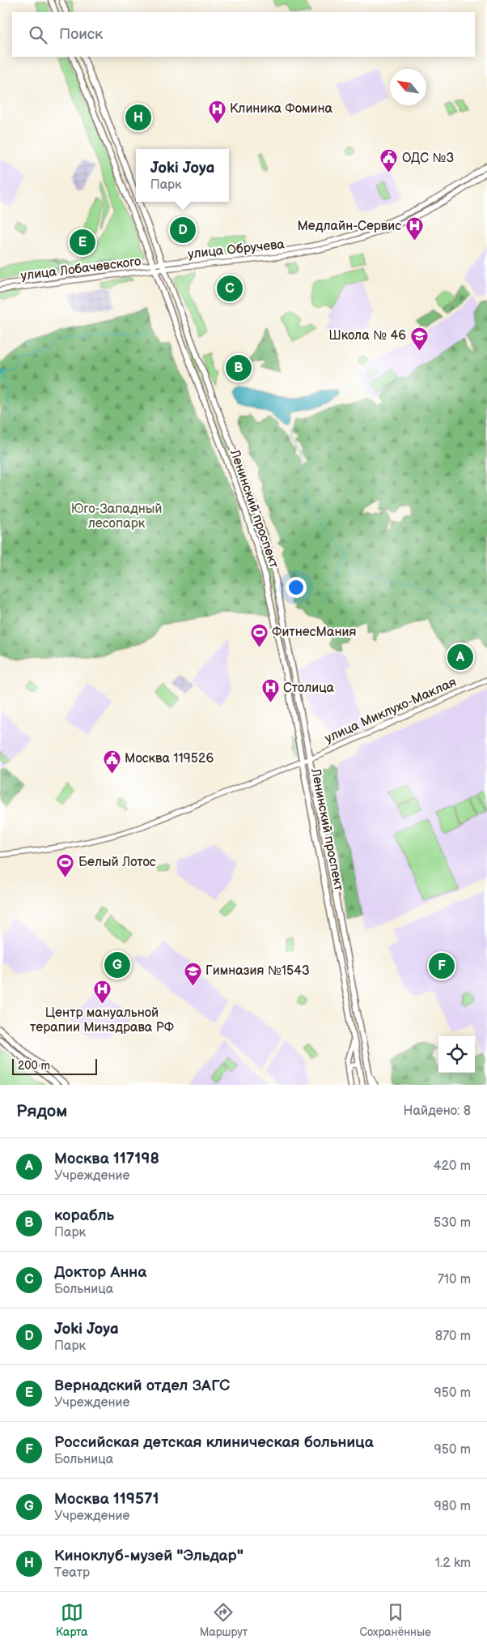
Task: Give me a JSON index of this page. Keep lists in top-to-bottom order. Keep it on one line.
{"streets":{"main road":["улица Обручева","улица Лобачевского","Ленинский проспект","улица Миклухо-Маклая"]},"crossings":[["улица Обручева","улица Лобачевского"],["улица Обручева","Ленинский проспект"],["улица Лобачевского","Ленинский проспект"],["Ленинский проспект","улица Миклухо-Маклая"]],"parks":["Юго-Западный лесопарк"],"places":{"hospital":["Клиника Фомина","Медлайн-Сервис","Столица","Центр мануальной терапии Минздрава РФ"],"public building":["ОДС №3","Москва 119526"],"school or university":["Школа № 46","Гимназия №1543"],"sports":["ФитнесМания","Белый Лотос"]},"scale_bar":"200 m","north":"top left","page":{"search":"Поиск","pins":["H","D","E","C","B","A","G","F"],"popup":["Joki Joya","Парк"],"scale":"200 m","heading":["Рядом","Найдено: 8"],"list":[{"mark":"A","name":"Москва 117198","note":"Учреждение","value":"420 m"},{"mark":"B","name":"корабль","note":"Парк","value":"530 m"},{"mark":"C","name":"Доктор Анна","note":"Больница","value":"710 m"},{"mark":"D","name":"Joki Joya","note":"Парк","value":"870 m"},{"mark":"E","name":"Вернадский отдел ЗАГС","note":"Учреждение","value":"950 m"},{"mark":"F","name":"Российская детская клиническая больница","note":"Больница","value":"950 m"},{"mark":"G","name":"Москва 119571","note":"Учреждение","value":"980 m"},{"mark":"H","name":"Киноклуб-музей \"Эльдар\"","note":"Театр","value":"1.2 km"}],"nav":["Карта","Маршрут","Сохранённые"]}}
